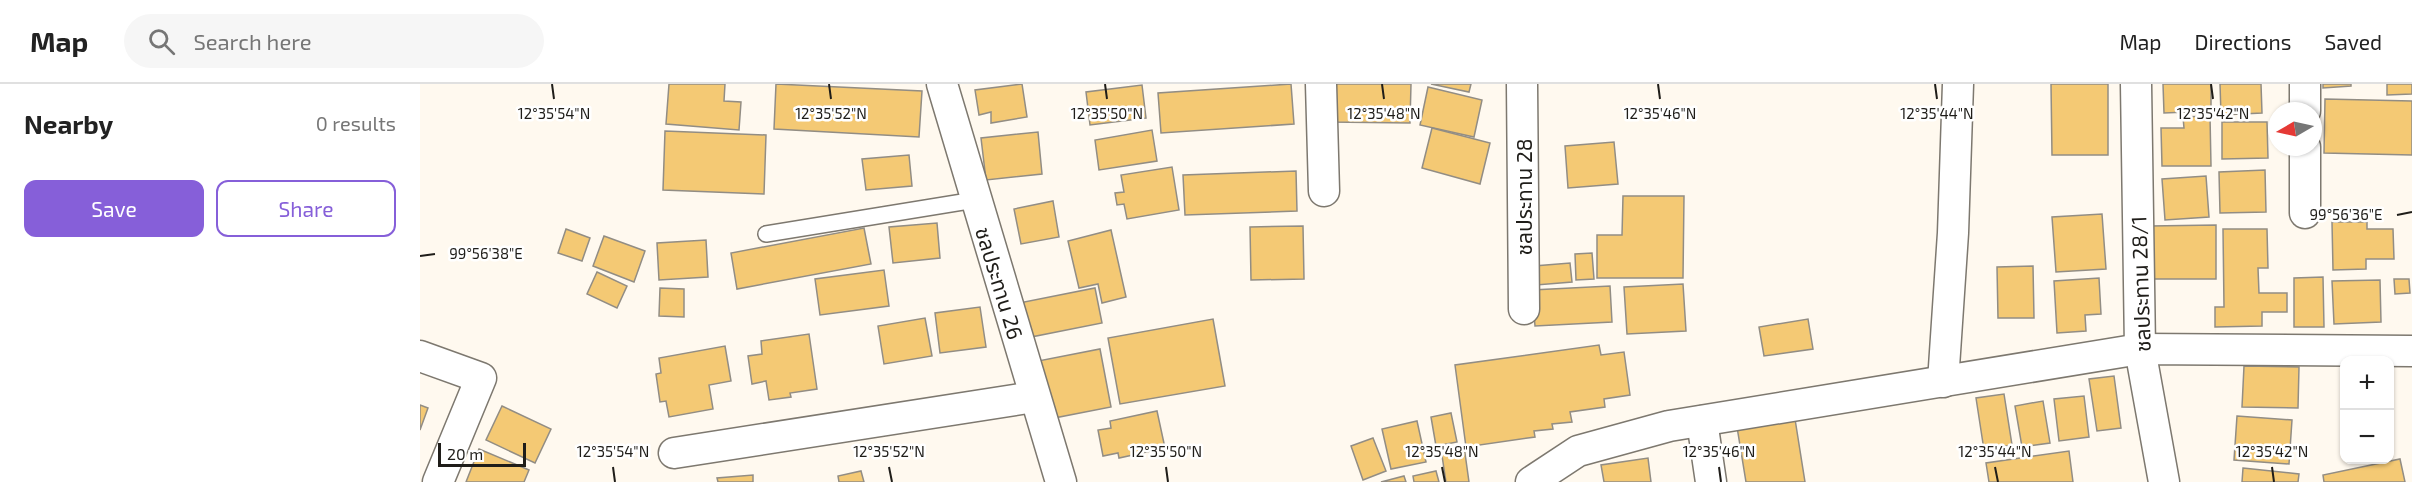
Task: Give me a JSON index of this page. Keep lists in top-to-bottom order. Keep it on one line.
{"streets":{"street":["ชลประทาน 28","ชลประทาน 26","ชลประทาน 28/1"]},"scale_bar":"20 m","north":"left","page":{"header":"Map","search":"Search here","nav":["Map","Directions","Saved"],"heading":["Nearby","0 results"],"buttons":["Save","Share"],"map_buttons":["+","−"],"scale":"20 m"},"coordinates":["12°35'54\"N","12°35'52\"N","12°35'50\"N","12°35'48\"N","12°35'46\"N","12°35'44\"N","12°35'42\"N","99°56'36\"E","99°56'38\"E"]}
